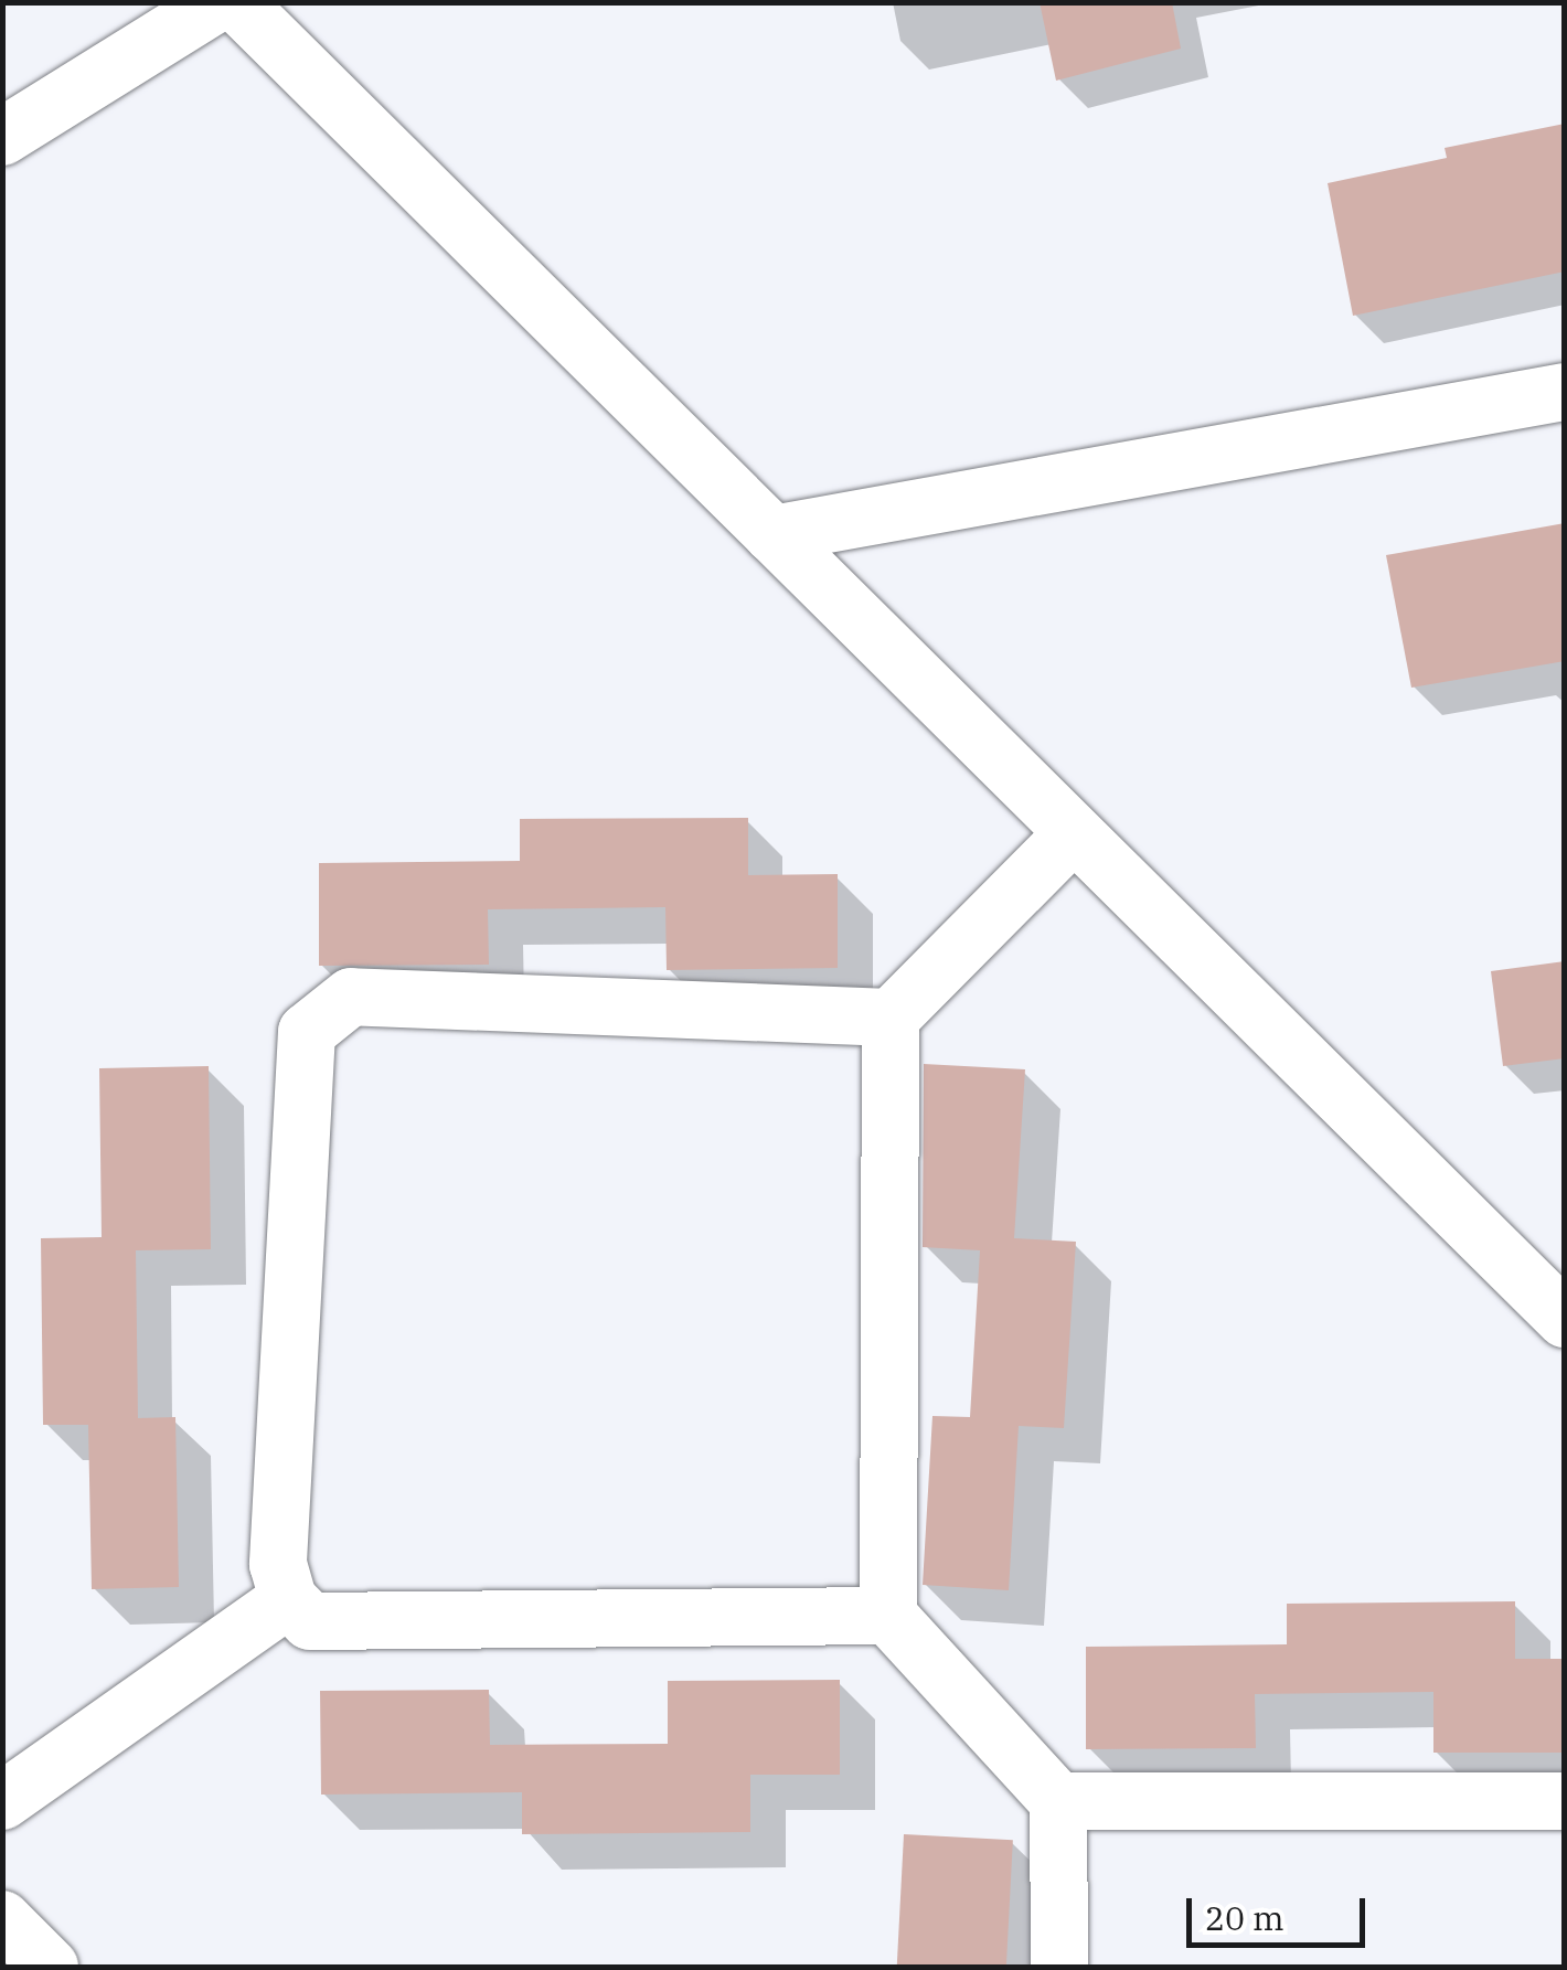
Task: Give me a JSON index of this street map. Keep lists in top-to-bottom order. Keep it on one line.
{"scale_bar":"20 m"}
